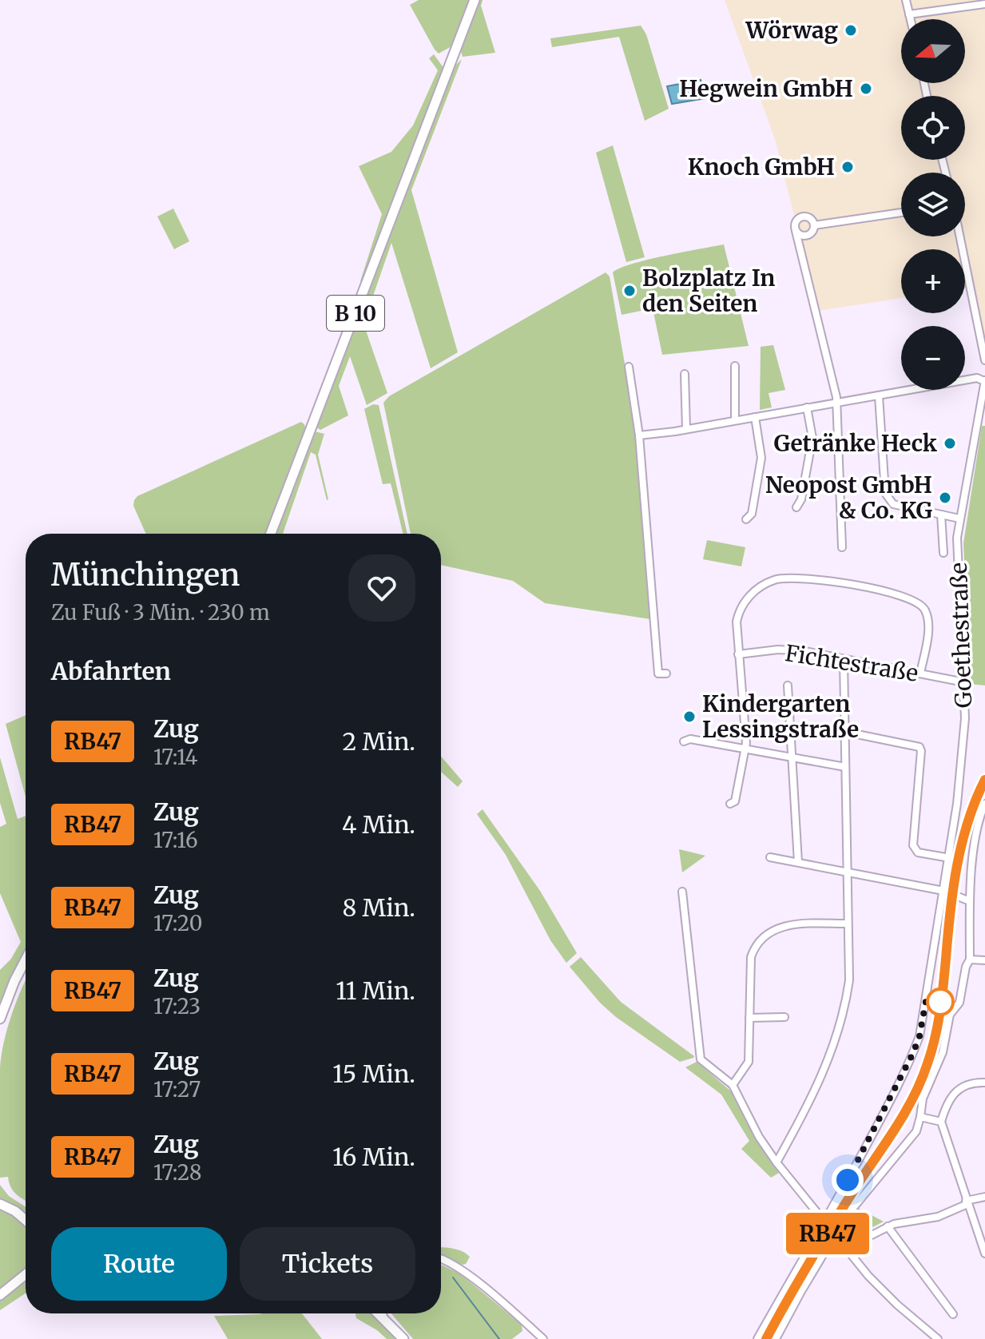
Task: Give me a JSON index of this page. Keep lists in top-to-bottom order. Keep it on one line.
{"streets":{"main road":["B 10"],"street":["Goethestraße","Fichtestraße"]},"crossings":[["Goethestraße","Fichtestraße"]],"places":["Wörwag","Hegwein GmbH","Knoch GmbH","Bolzplatz In den Seiten","Getränke Heck","Neopost GmbH & Co. KG","Kindergarten Lessingstraße"],"north":"left","page":{"on_map":"RB47","map_buttons":["+","−"],"heading":[["Münchingen","Zu Fuß · 3 Min. · 230 m"],"Abfahrten"],"list":[{"mark":"RB47","name":"Zug","note":"17:14","value":"2 Min."},{"mark":"RB47","name":"Zug","note":"17:16","value":"4 Min."},{"mark":"RB47","name":"Zug","note":"17:20","value":"8 Min."},{"mark":"RB47","name":"Zug","note":"17:23","value":"11 Min."},{"mark":"RB47","name":"Zug","note":"17:27","value":"15 Min."},{"mark":"RB47","name":"Zug","note":"17:28","value":"16 Min."}],"buttons":["Route","Tickets"]}}
